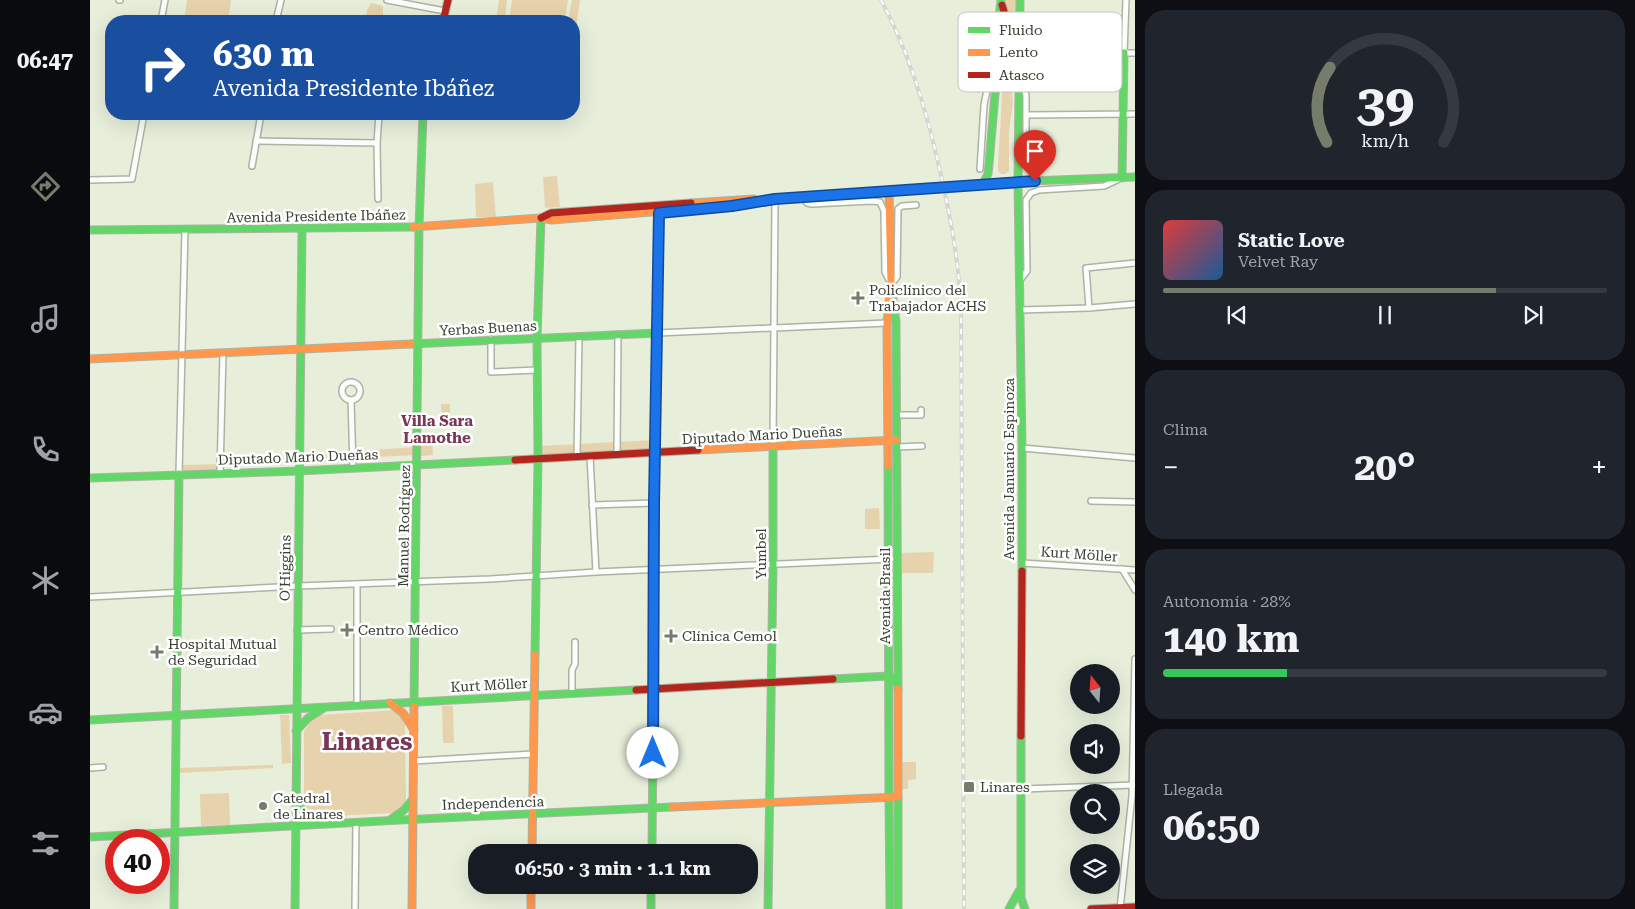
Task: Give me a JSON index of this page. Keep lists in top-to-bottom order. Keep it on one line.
{"streets":{"main road":["Avenida Presidente Ibáñez","Yerbas Buenas","Diputado Mario Dueñas","Avenida Januario Espinoza","Manuel Rodríguez","Yumbel","Kurt Möller","O'Higgins","Avenida Brasil","Independencia"]},"crossings":[["Avenida Presidente Ibáñez","Avenida Januario Espinoza"],["Avenida Presidente Ibáñez","Manuel Rodríguez"],["Avenida Presidente Ibáñez","Yumbel"],["Avenida Presidente Ibáñez","O'Higgins"],["Avenida Presidente Ibáñez","Avenida Brasil"],["Yerbas Buenas","Manuel Rodríguez"],["Yerbas Buenas","Yumbel"],["Yerbas Buenas","O'Higgins"],["Yerbas Buenas","Avenida Brasil"],["Diputado Mario Dueñas","Manuel Rodríguez"],["Diputado Mario Dueñas","Yumbel"],["Diputado Mario Dueñas","O'Higgins"],["Diputado Mario Dueñas","Avenida Brasil"],["Avenida Januario Espinoza","Kurt Möller"],["Manuel Rodríguez","Kurt Möller"],["Manuel Rodríguez","O'Higgins"],["Manuel Rodríguez","Independencia"],["Yumbel","Kurt Möller"],["Yumbel","Independencia"],["Kurt Möller","O'Higgins"],["Kurt Möller","Avenida Brasil"],["Kurt Möller","Independencia"],["O'Higgins","Independencia"],["Avenida Brasil","Independencia"]],"districts":["Villa Sara Lamothe","Linares"],"places":{"health":["Policlínico del Trabajador ACHS","Centro Médico","Clínica Cemol","Hospital Mutual de Seguridad"],"transit":["Linares"],"other":["Catedral de Linares"]},"legend":["Fluido","Lento","Atasco"],"north":"top","page":{"tabs":"06:47","turn":["630 m","Avenida Presidente Ibáñez"],"song":["Static Love","Velvet Ray"],"tile":["Clima",["Autonomía · 28%","140 km"],["Llegada","06:50"]],"heat":["−","20°","+"],"limit":"40","trip":"06:50 · 3 min · 1.1 km","gauge":["39","km/h"]}}
